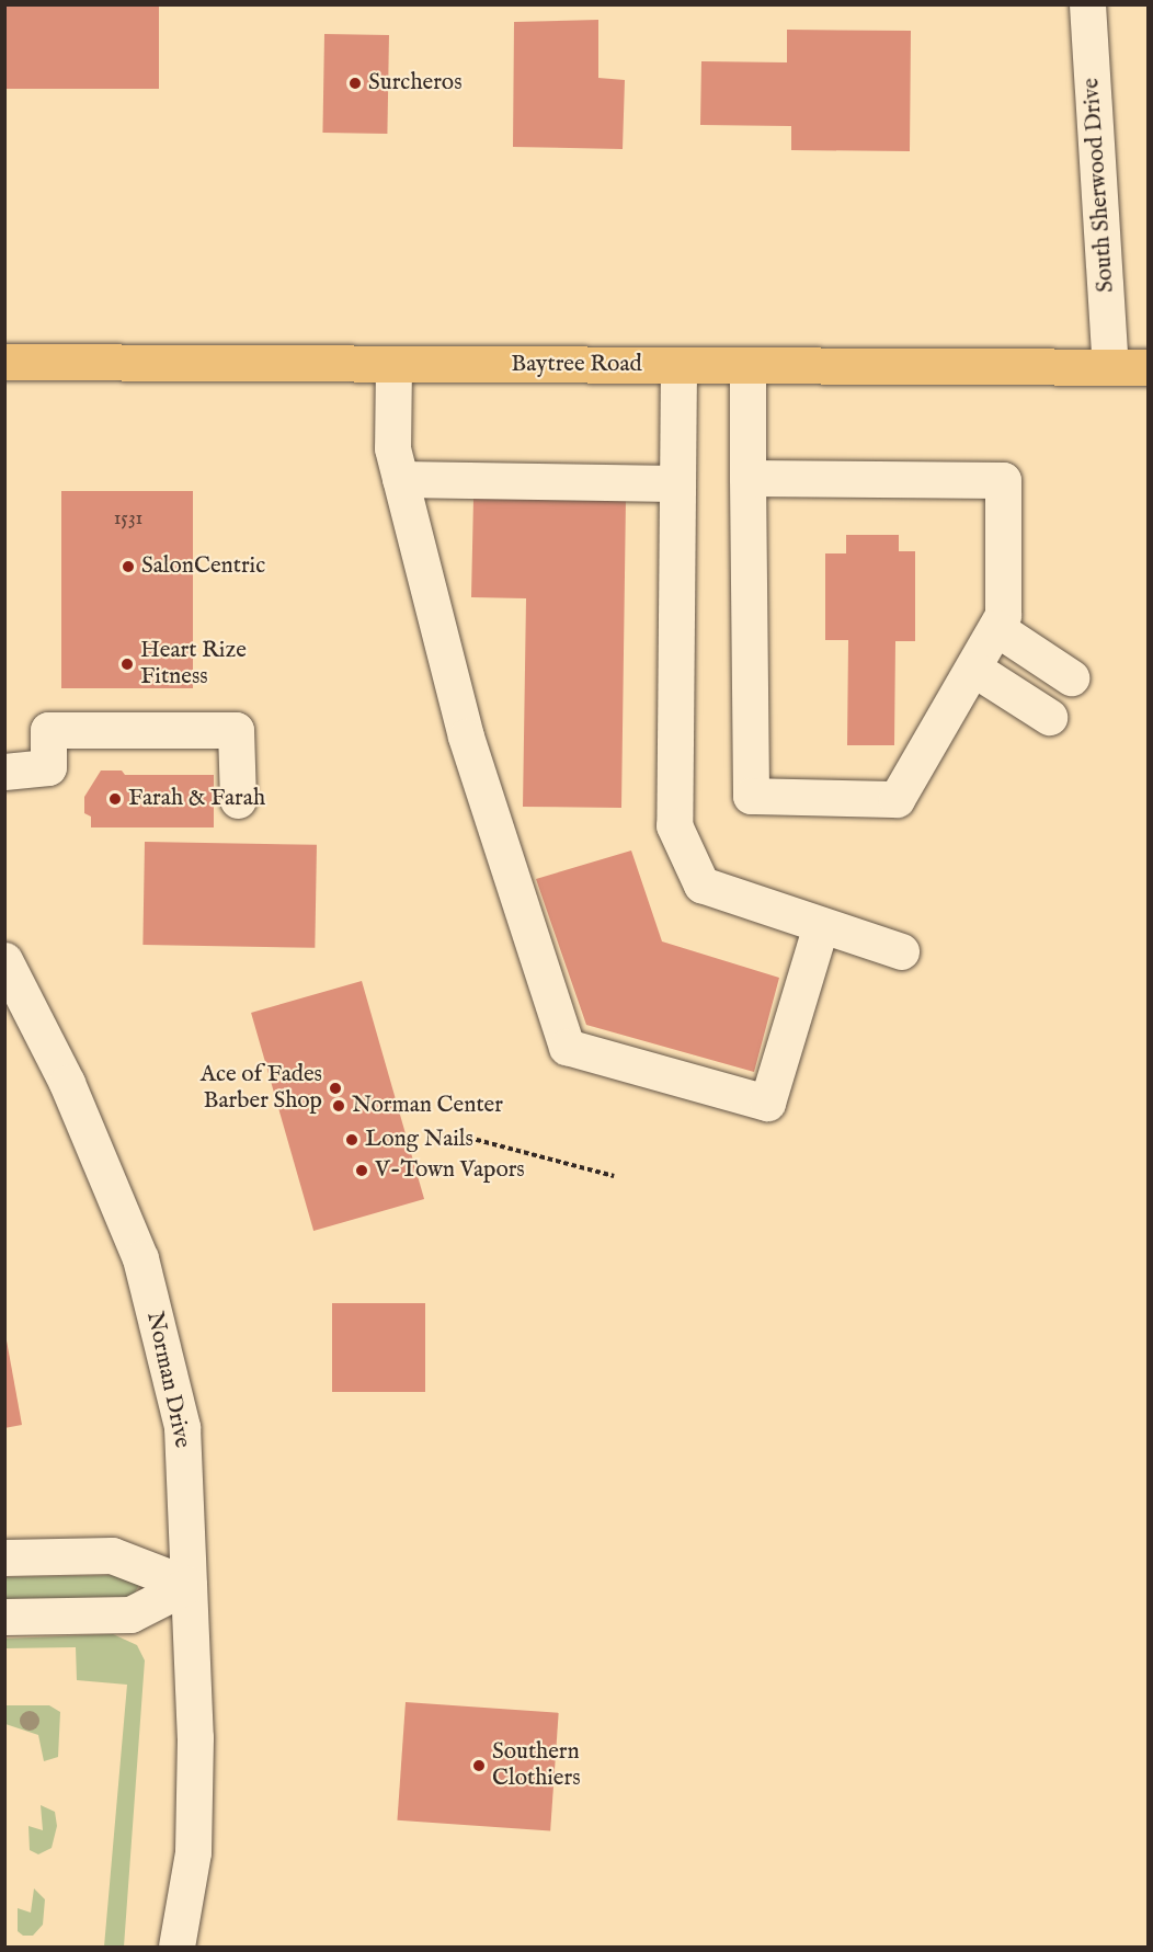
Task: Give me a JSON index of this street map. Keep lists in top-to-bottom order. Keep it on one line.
{"streets":{"main road":["Baytree Road"],"street":["South Sherwood Drive","Norman Drive"]},"crossings":[["South Sherwood Drive","Baytree Road"]],"places":["Surcheros","SalonCentric","Heart Rize Fitness","Farah & Farah","Ace of Fades Barber Shop","Norman Center","Long Nails","V-Town Vapors","Southern Clothiers"],"house_numbers":["1531"]}
